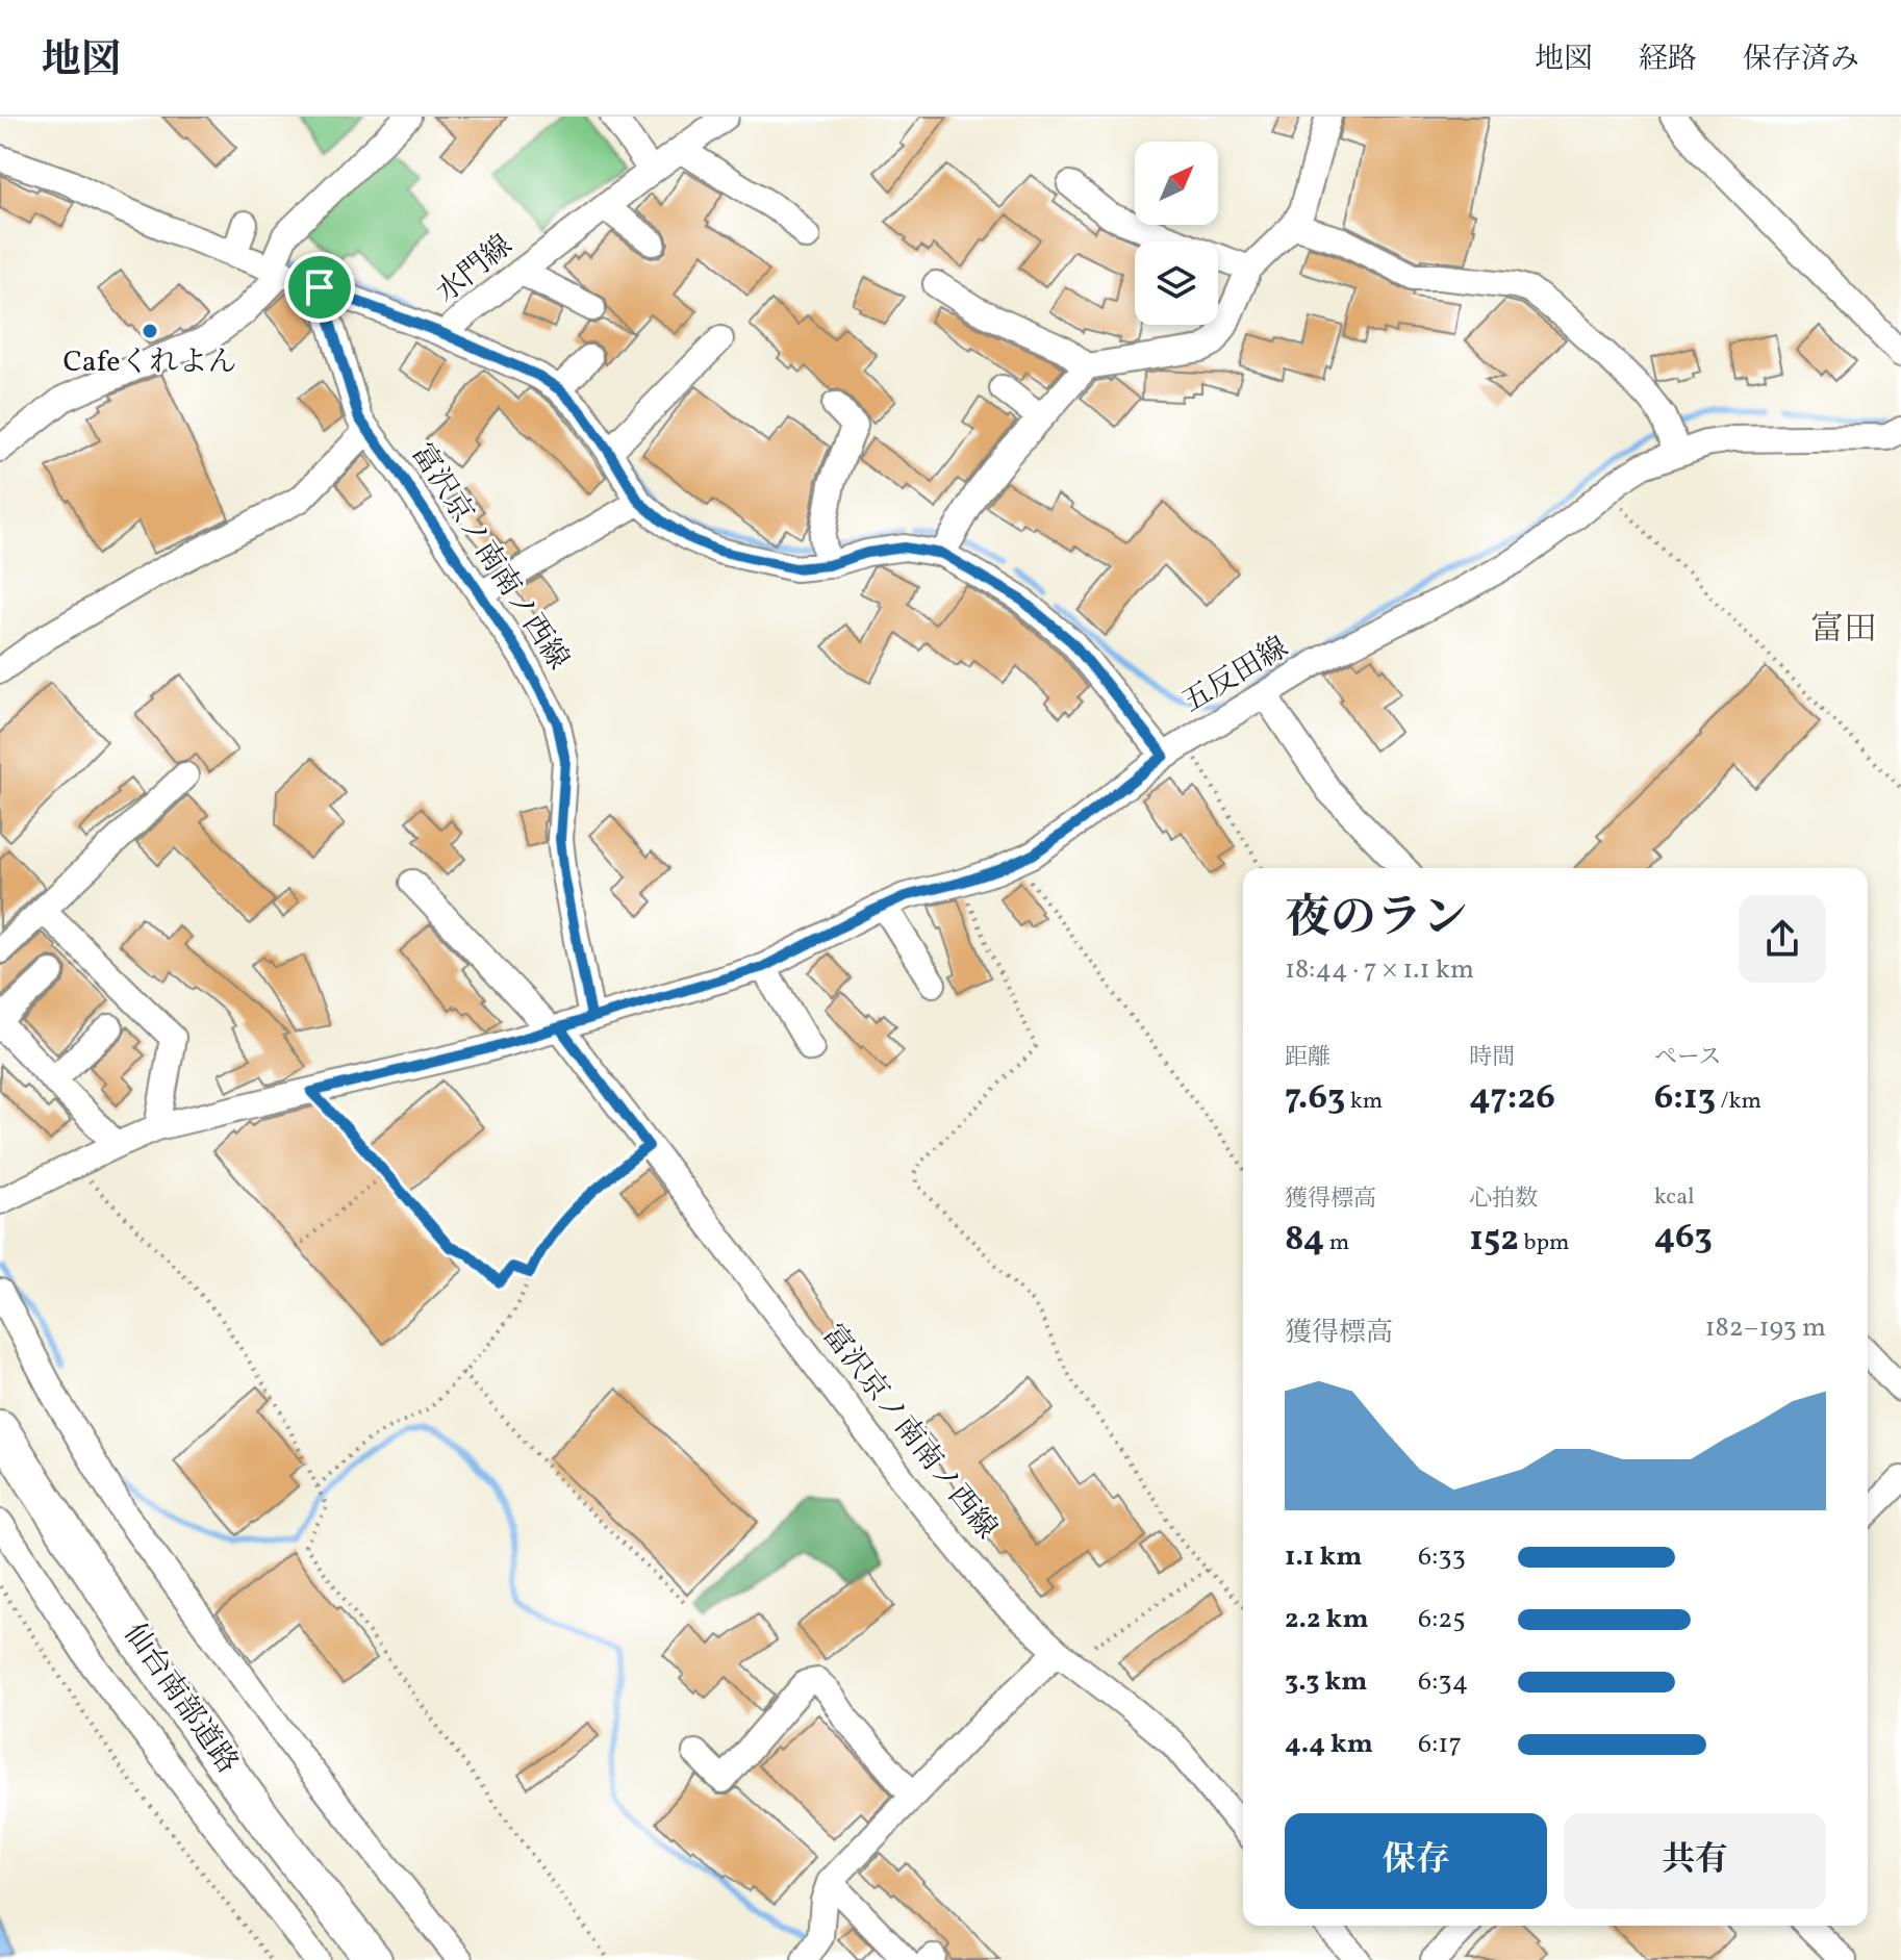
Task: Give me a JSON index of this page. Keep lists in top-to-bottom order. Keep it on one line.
{"streets":{"highway":["仙台南部道路"],"street":["水門線","富沢京ノ南南ノ西線","五反田線"]},"crossings":[["水門線","富沢京ノ南南ノ西線"],["富沢京ノ南南ノ西線","五反田線"]],"districts":["富田"],"places":["Cafeくれよん"],"north":"top right","page":{"header":"地図","nav":["地図","経路","保存済み"],"heading":["夜のラン","18:44 · 7 × 1.1 km"],"stats":[["距離","7.63 km"],["時間","47:26"],["ペース","6:13 /km"],["獲得標高","84 m"],["心拍数","152 bpm"],["kcal","463"]],"chart":["獲得標高","182–193 m"],"list":[{"name":"1.1 km","note":"6:33"},{"name":"2.2 km","note":"6:25"},{"name":"3.3 km","note":"6:34"},{"name":"4.4 km","note":"6:17"}],"buttons":["保存","共有"]}}
